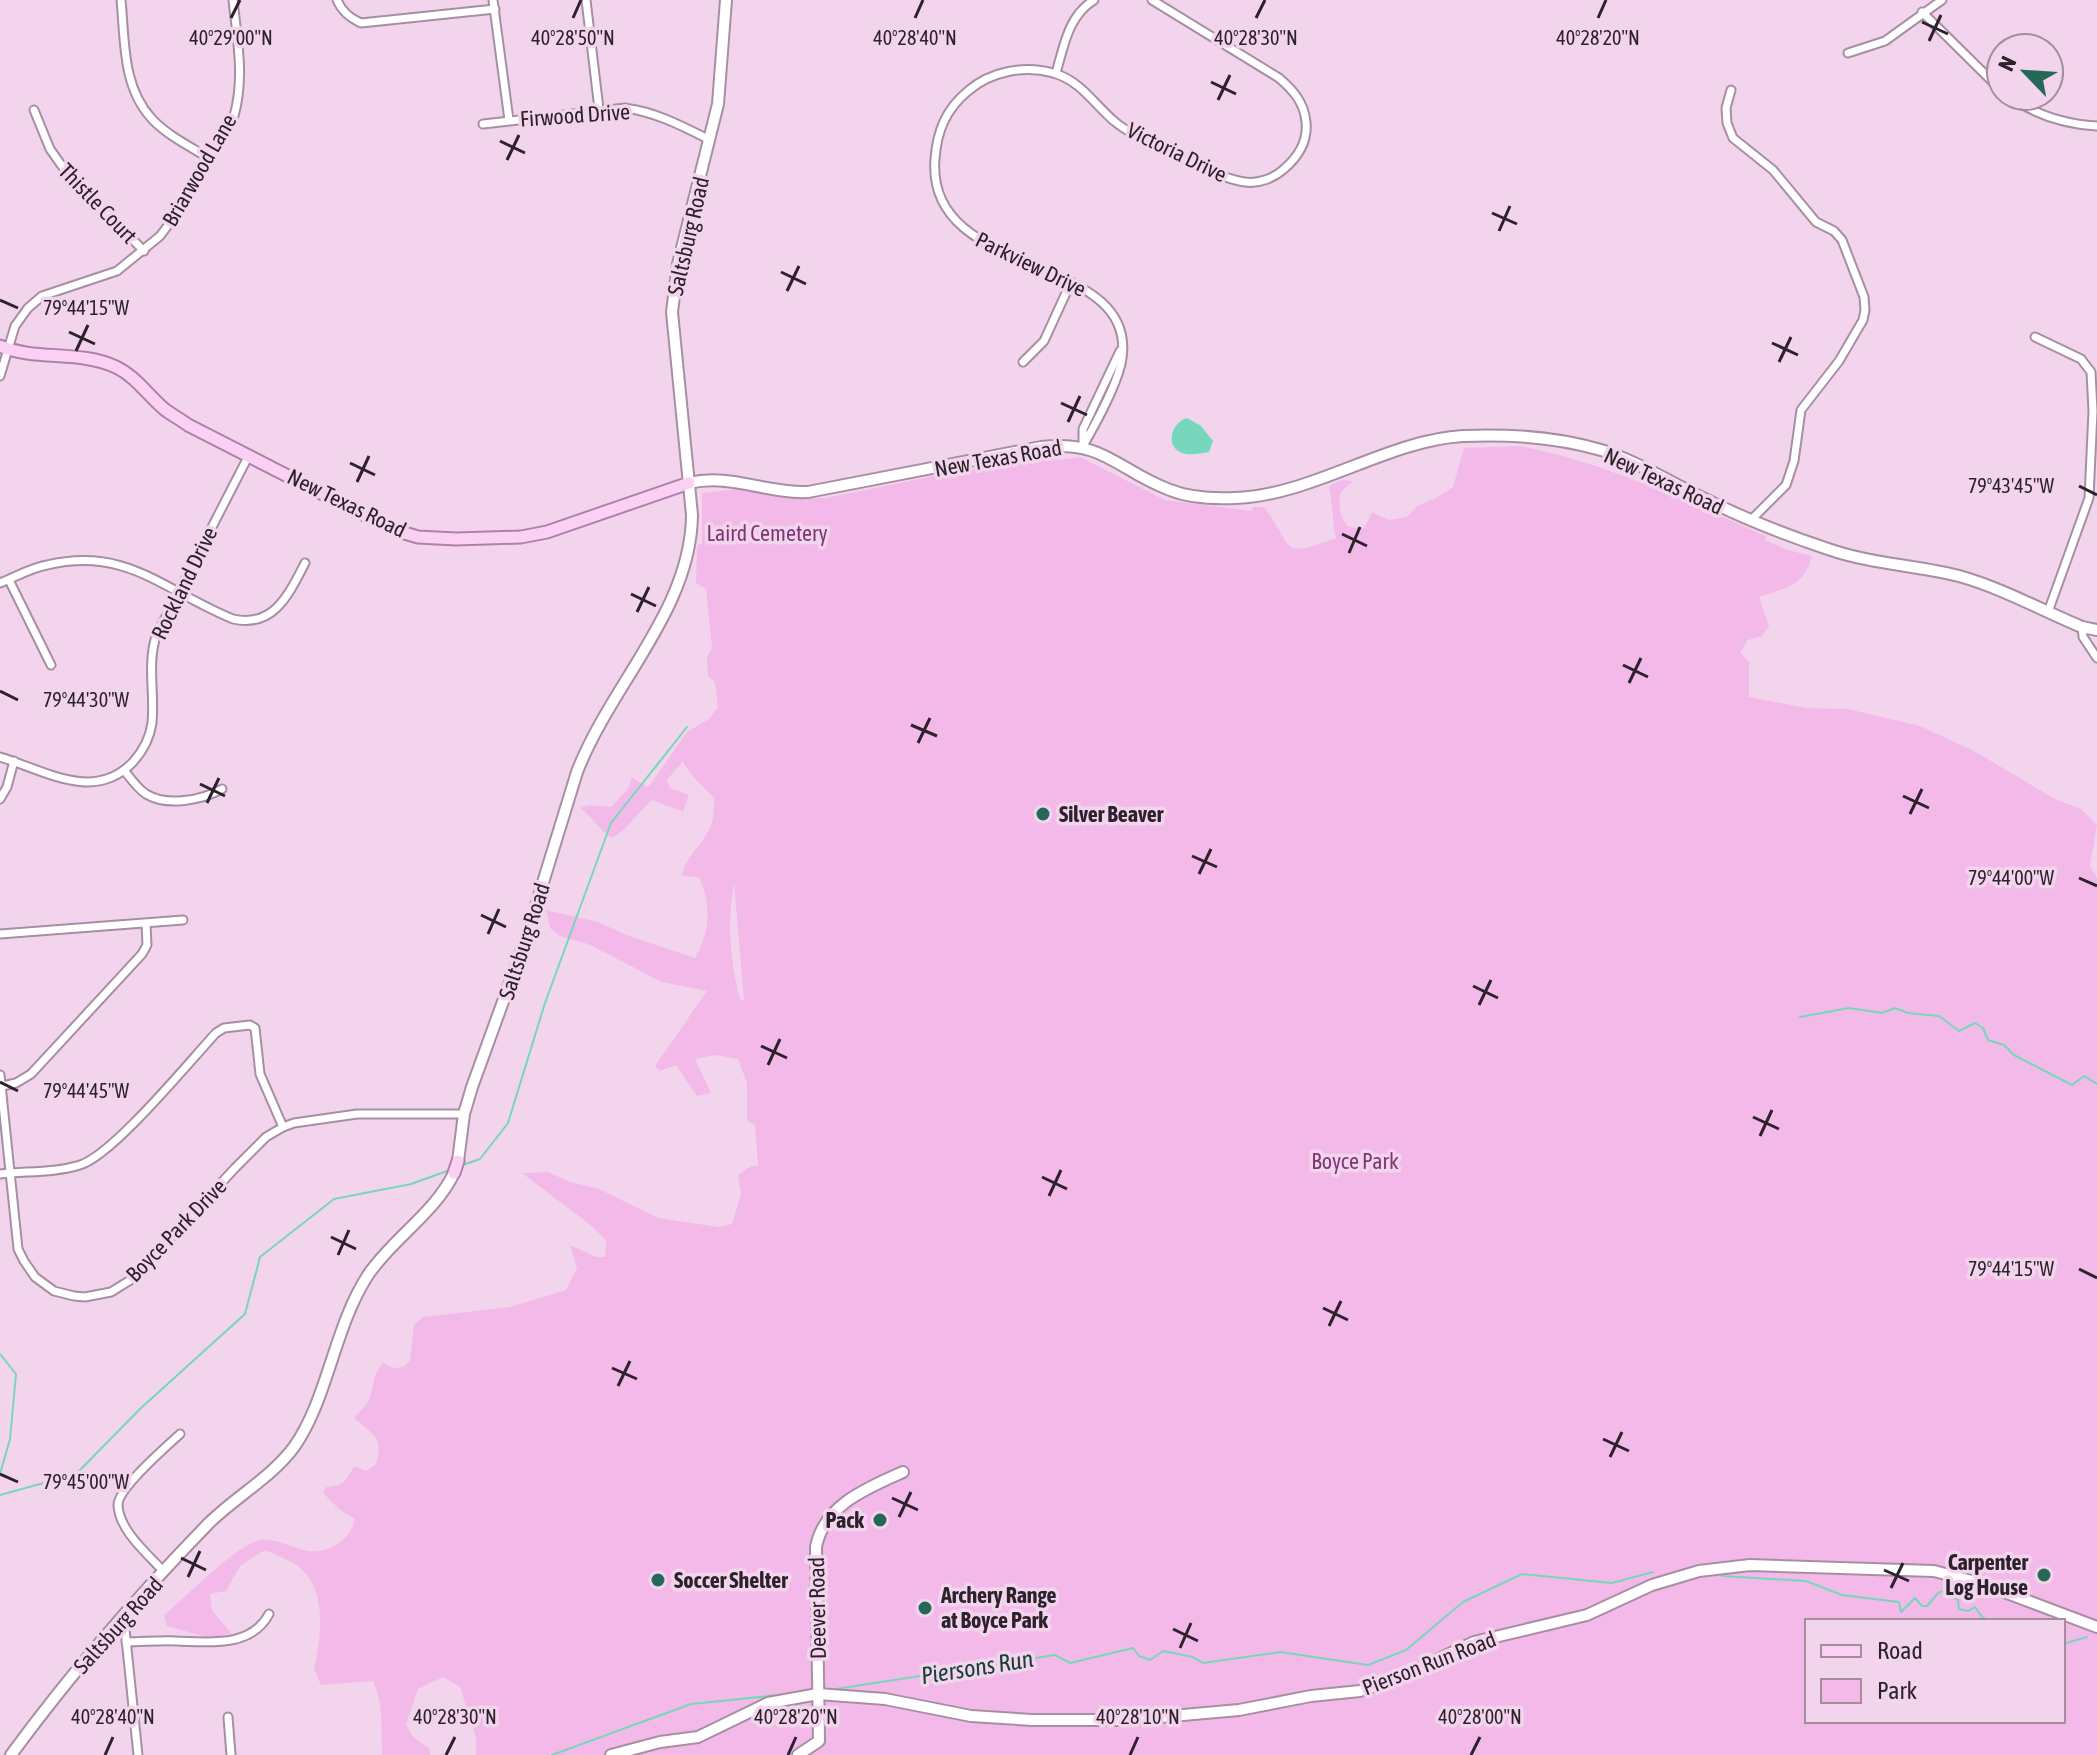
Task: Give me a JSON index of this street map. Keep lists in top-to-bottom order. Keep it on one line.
{"streets":{"main road":["Saltsburg Road","New Texas Road","Deever Road","Pierson Run Road"],"street":["Firwood Drive","Victoria Drive","Briarwood Lane","Thistle Court","Parkview Drive","Rockland Drive","Boyce Park Drive"]},"crossings":[["Firwood Drive","Saltsburg Road"],["Victoria Drive","Parkview Drive"],["Briarwood Lane","Thistle Court"],["Briarwood Lane","New Texas Road"],["Saltsburg Road","New Texas Road"],["Saltsburg Road","Boyce Park Drive"],["Parkview Drive","New Texas Road"],["New Texas Road","Rockland Drive"],["Deever Road","Pierson Run Road"]],"water":["Piersons Run"],"parks":["Laird Cemetery","Boyce Park"],"places":["Silver Beaver","Pack","Carpenter Log House","Soccer Shelter","Archery Range at Boyce Park"],"legend":["Road","Park"],"north":"top left","coordinates":["40°29'00\"N","40°28'50\"N","40°28'40\"N","40°28'30\"N","40°28'20\"N","79°44'15\"W","79°43'45\"W","79°44'30\"W","79°44'00\"W","79°44'45\"W","79°45'00\"W","40°28'10\"N","40°28'00\"N"]}
